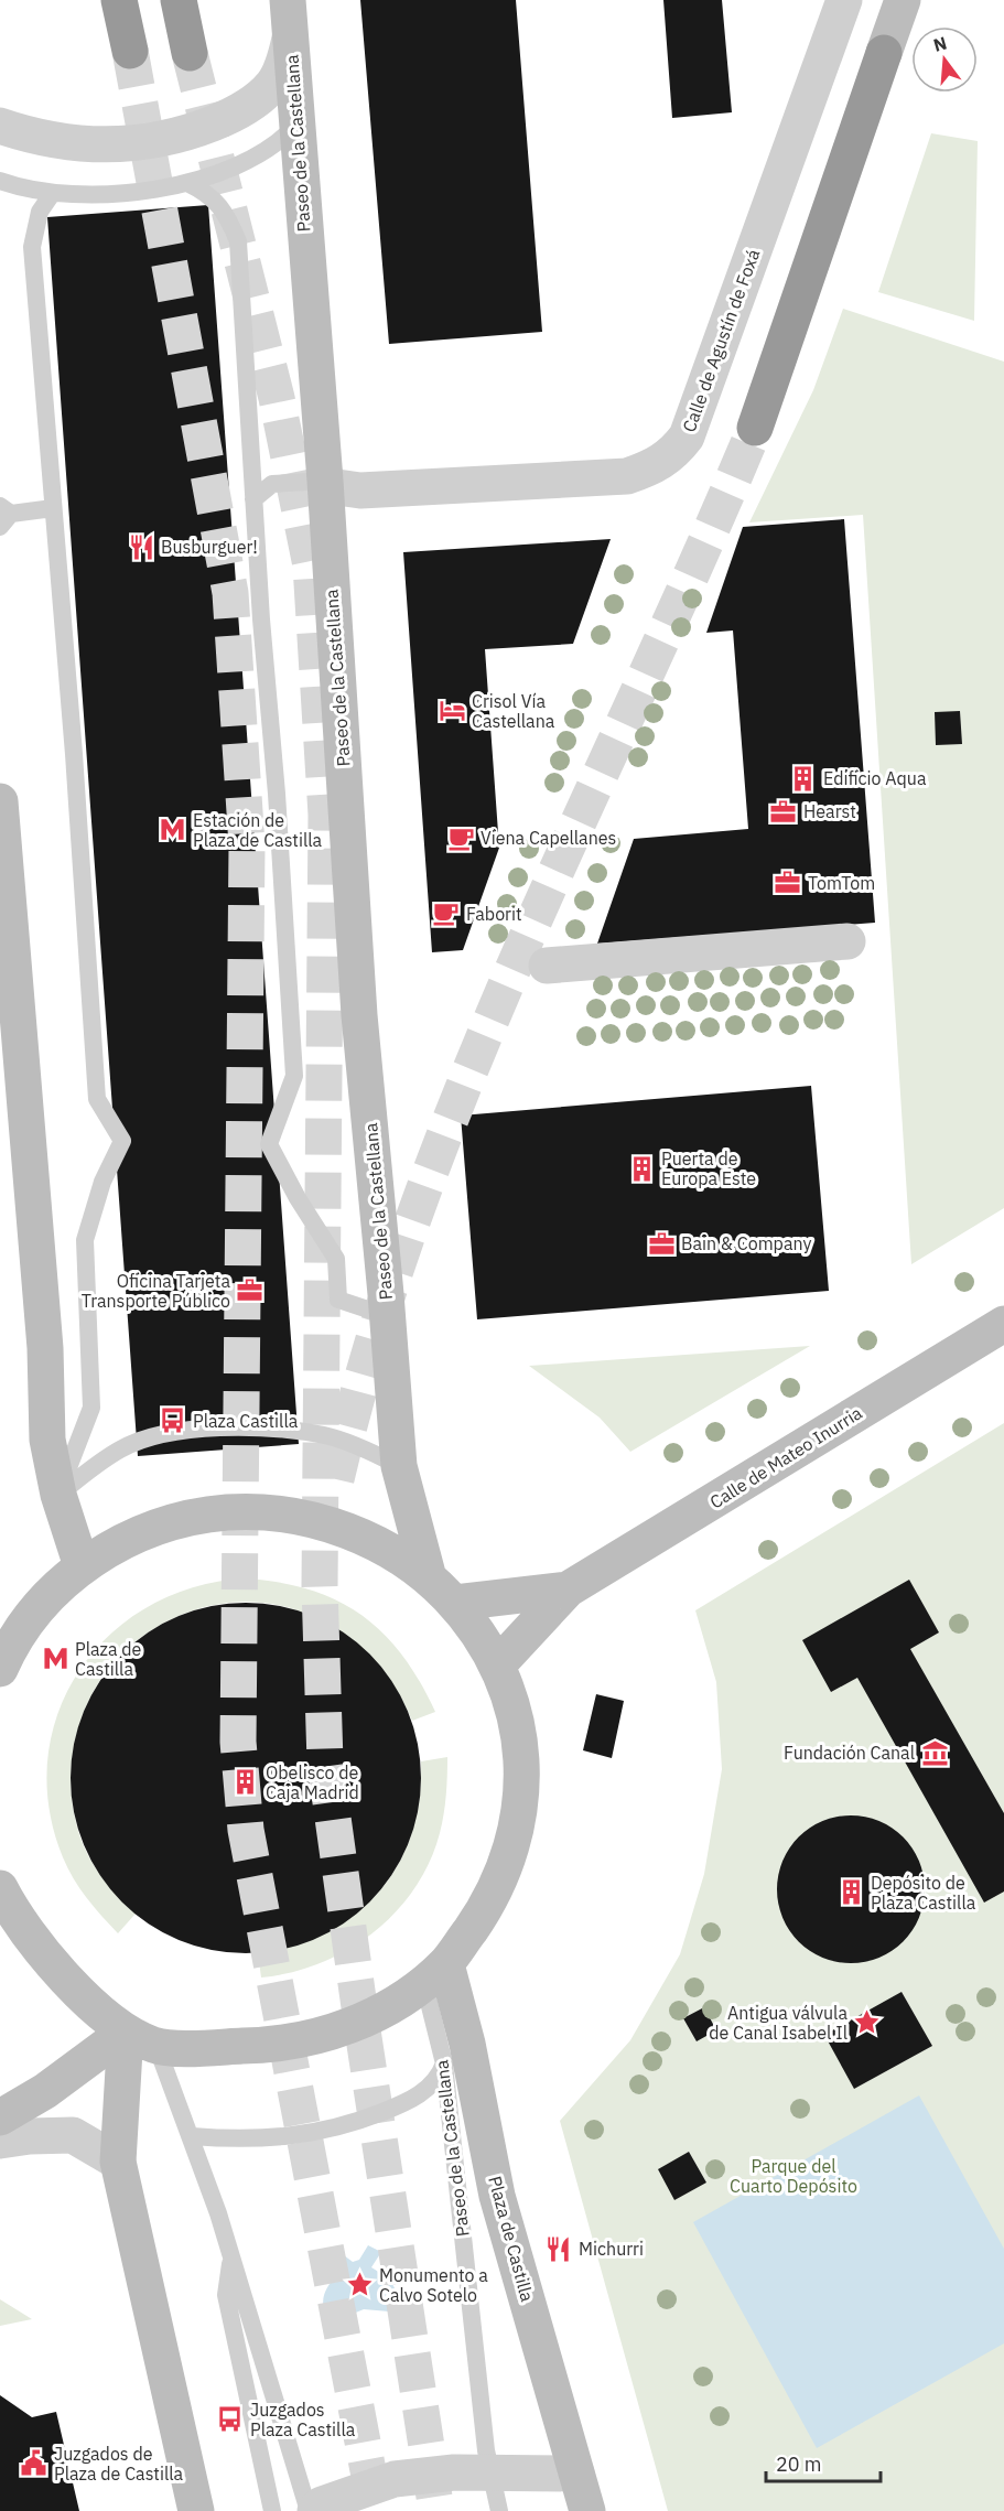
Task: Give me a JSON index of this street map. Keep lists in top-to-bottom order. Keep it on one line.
{"streets":{"main road":["Paseo de la Castellana","Calle de Mateo Inurria","Plaza de Castilla"],"street":["Calle de Agustín de Foxá"]},"crossings":[["Paseo de la Castellana","Calle de Agustín de Foxá"],["Paseo de la Castellana","Plaza de Castilla"]],"parks":["Parque del Cuarto Depósito"],"places":{"restaurant":["Busburguer!","Michurri"],"hotel":["Crisol Vía Castellana"],"building":["Edificio Aqua","Puerta de Europa Este","Obelisco de Caja Madrid","Depósito de Plaza Castilla"],"office":["Hearst","TomTom","Bain & Company","Oficina Tarjeta Transporte Público"],"metro station":["Estación de Plaza de Castilla","Plaza de Castilla"],"cafe":["Viena Capellanes","Faborit"],"bus stop":["Plaza Castilla","Juzgados Plaza Castilla"],"museum":["Fundación Canal"],"place":["Antigua válvula de Canal Isabel Il","Monumento a Calvo Sotelo"],"public building":["Juzgados de Plaza de Castilla"]},"scale_bar":"20 m","north":"top"}
